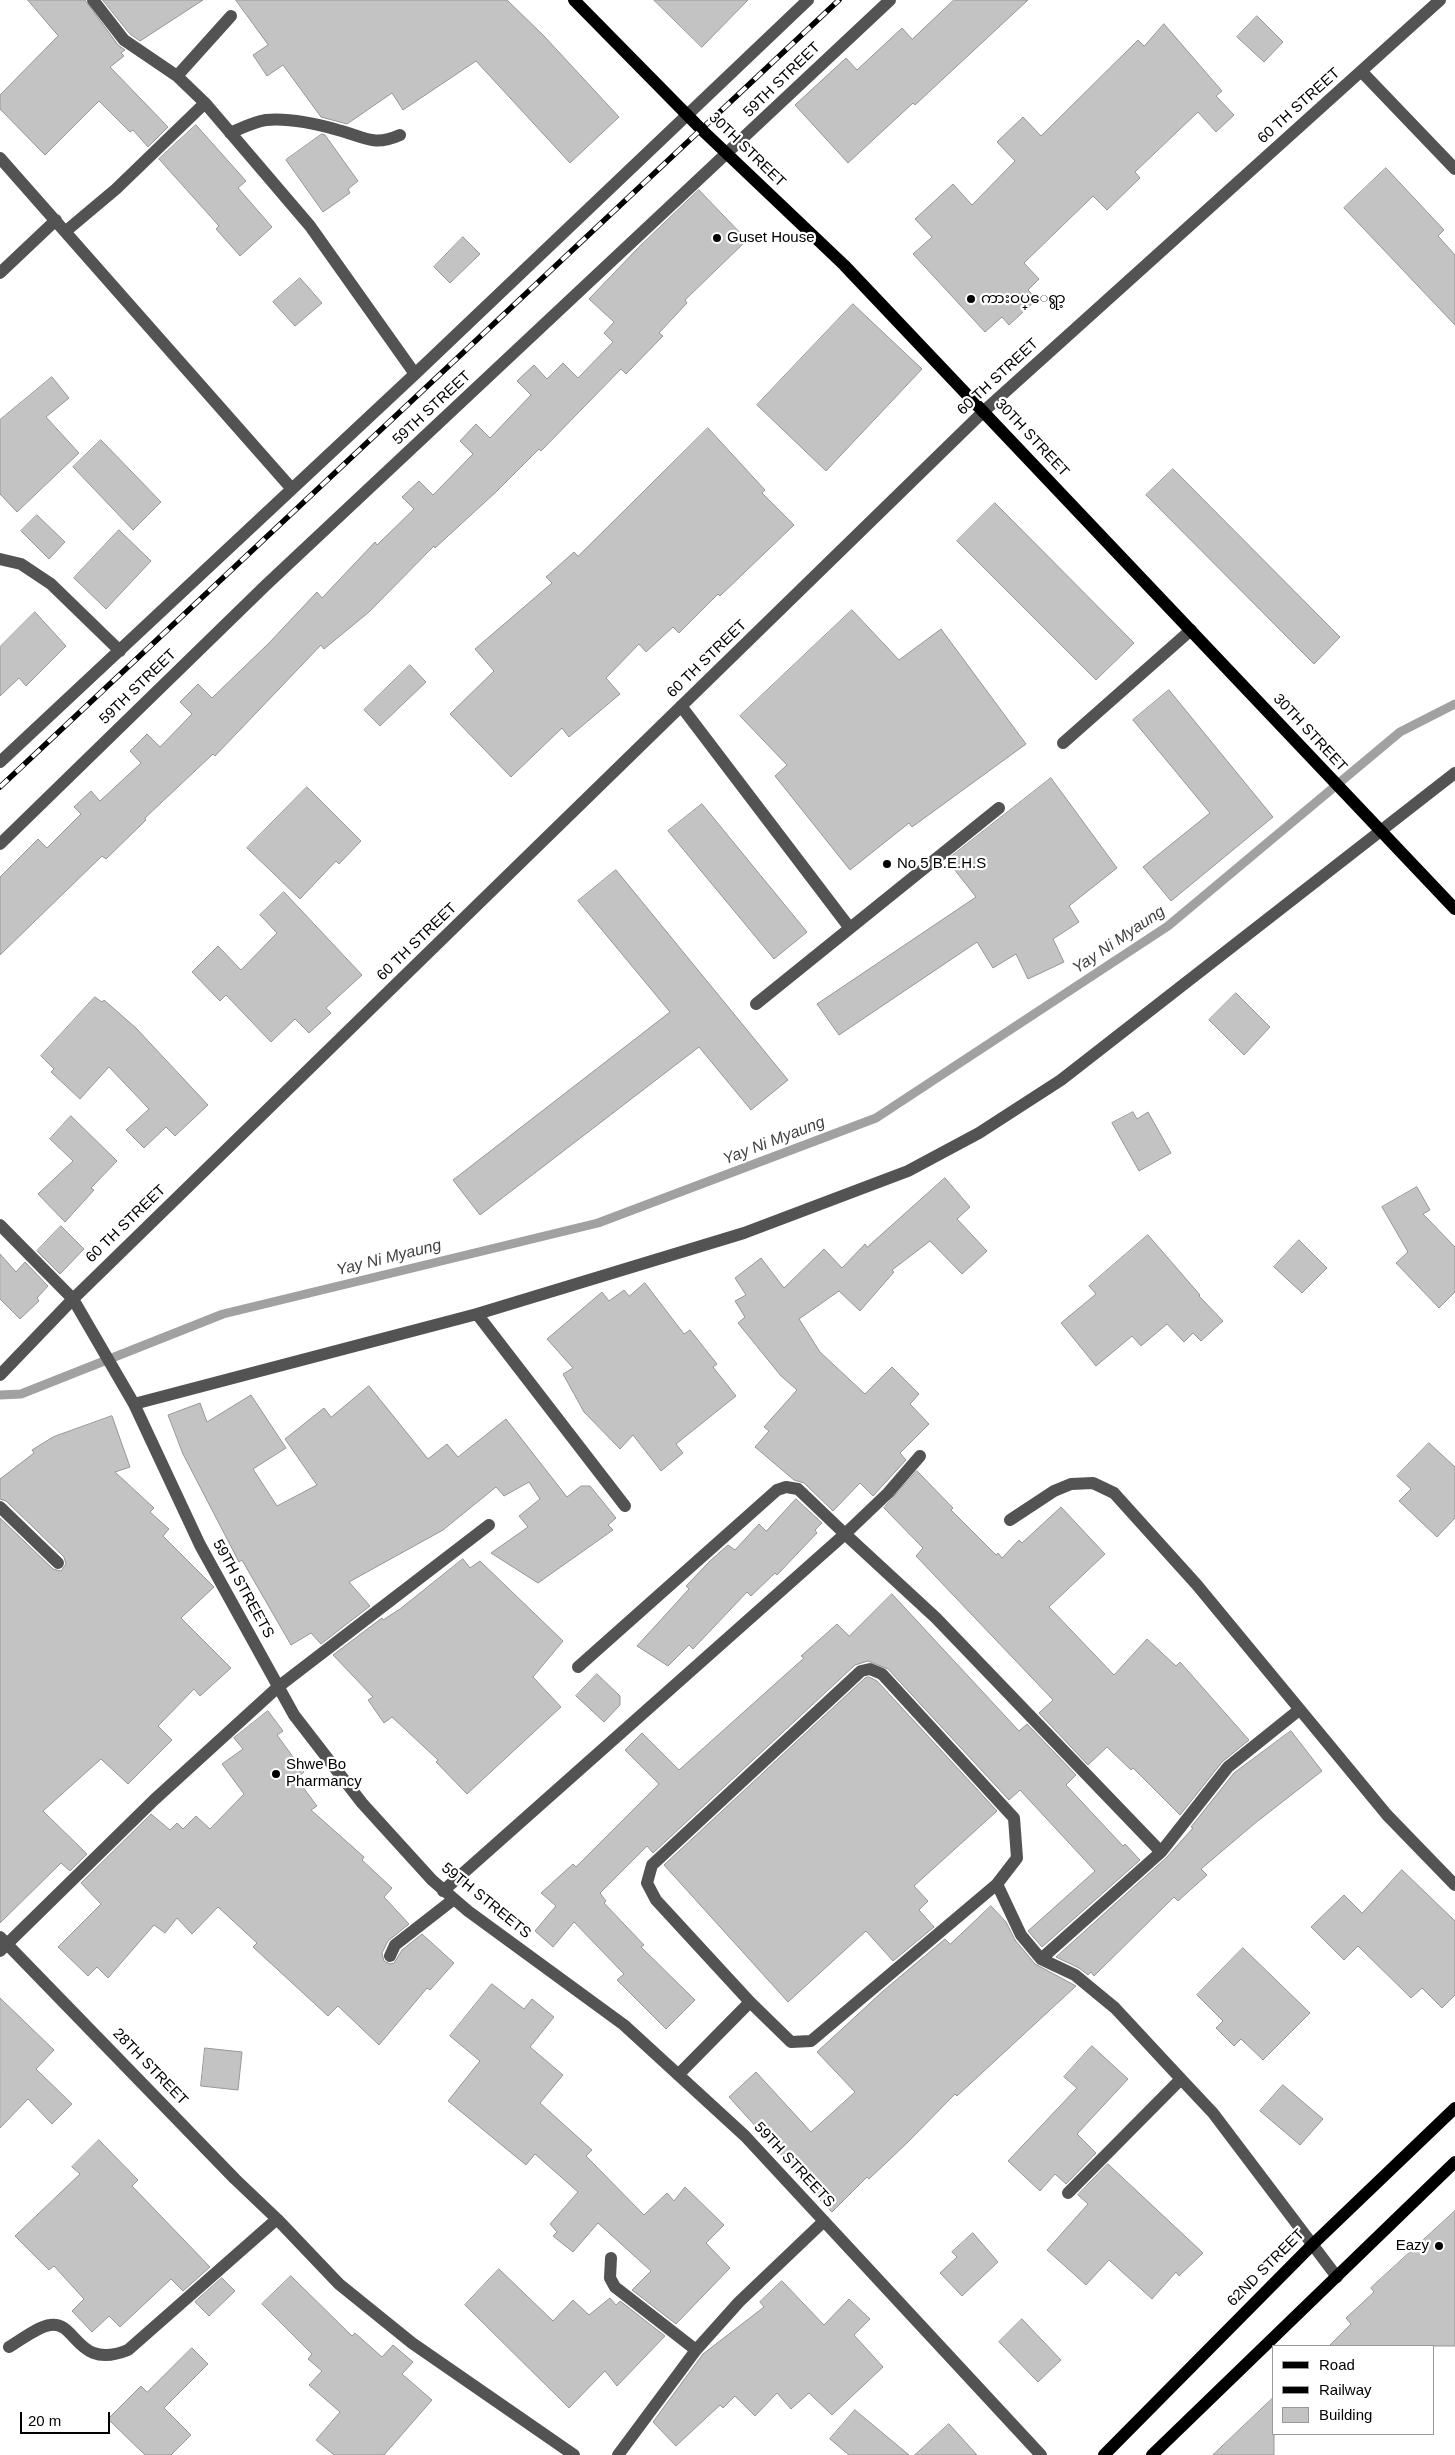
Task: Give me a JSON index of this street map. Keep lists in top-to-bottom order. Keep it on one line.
{"streets":{"main road":["30TH STREET","62ND STREET"],"street":["59TH STREET","60 TH STREET","59TH STREETS","28TH STREET"]},"crossings":[["59TH STREET","30TH STREET"],["60 TH STREET","30TH STREET"],["60 TH STREET","59TH STREETS"]],"water":["Yay Ni Myaung"],"places":["Guset House","ကားဝပ္ေရွာ့","No 5 B.E.H.S","Shwe Bo Pharmancy","Eazy"],"legend":["Road","Railway","Building"],"scale_bar":"20 m"}
